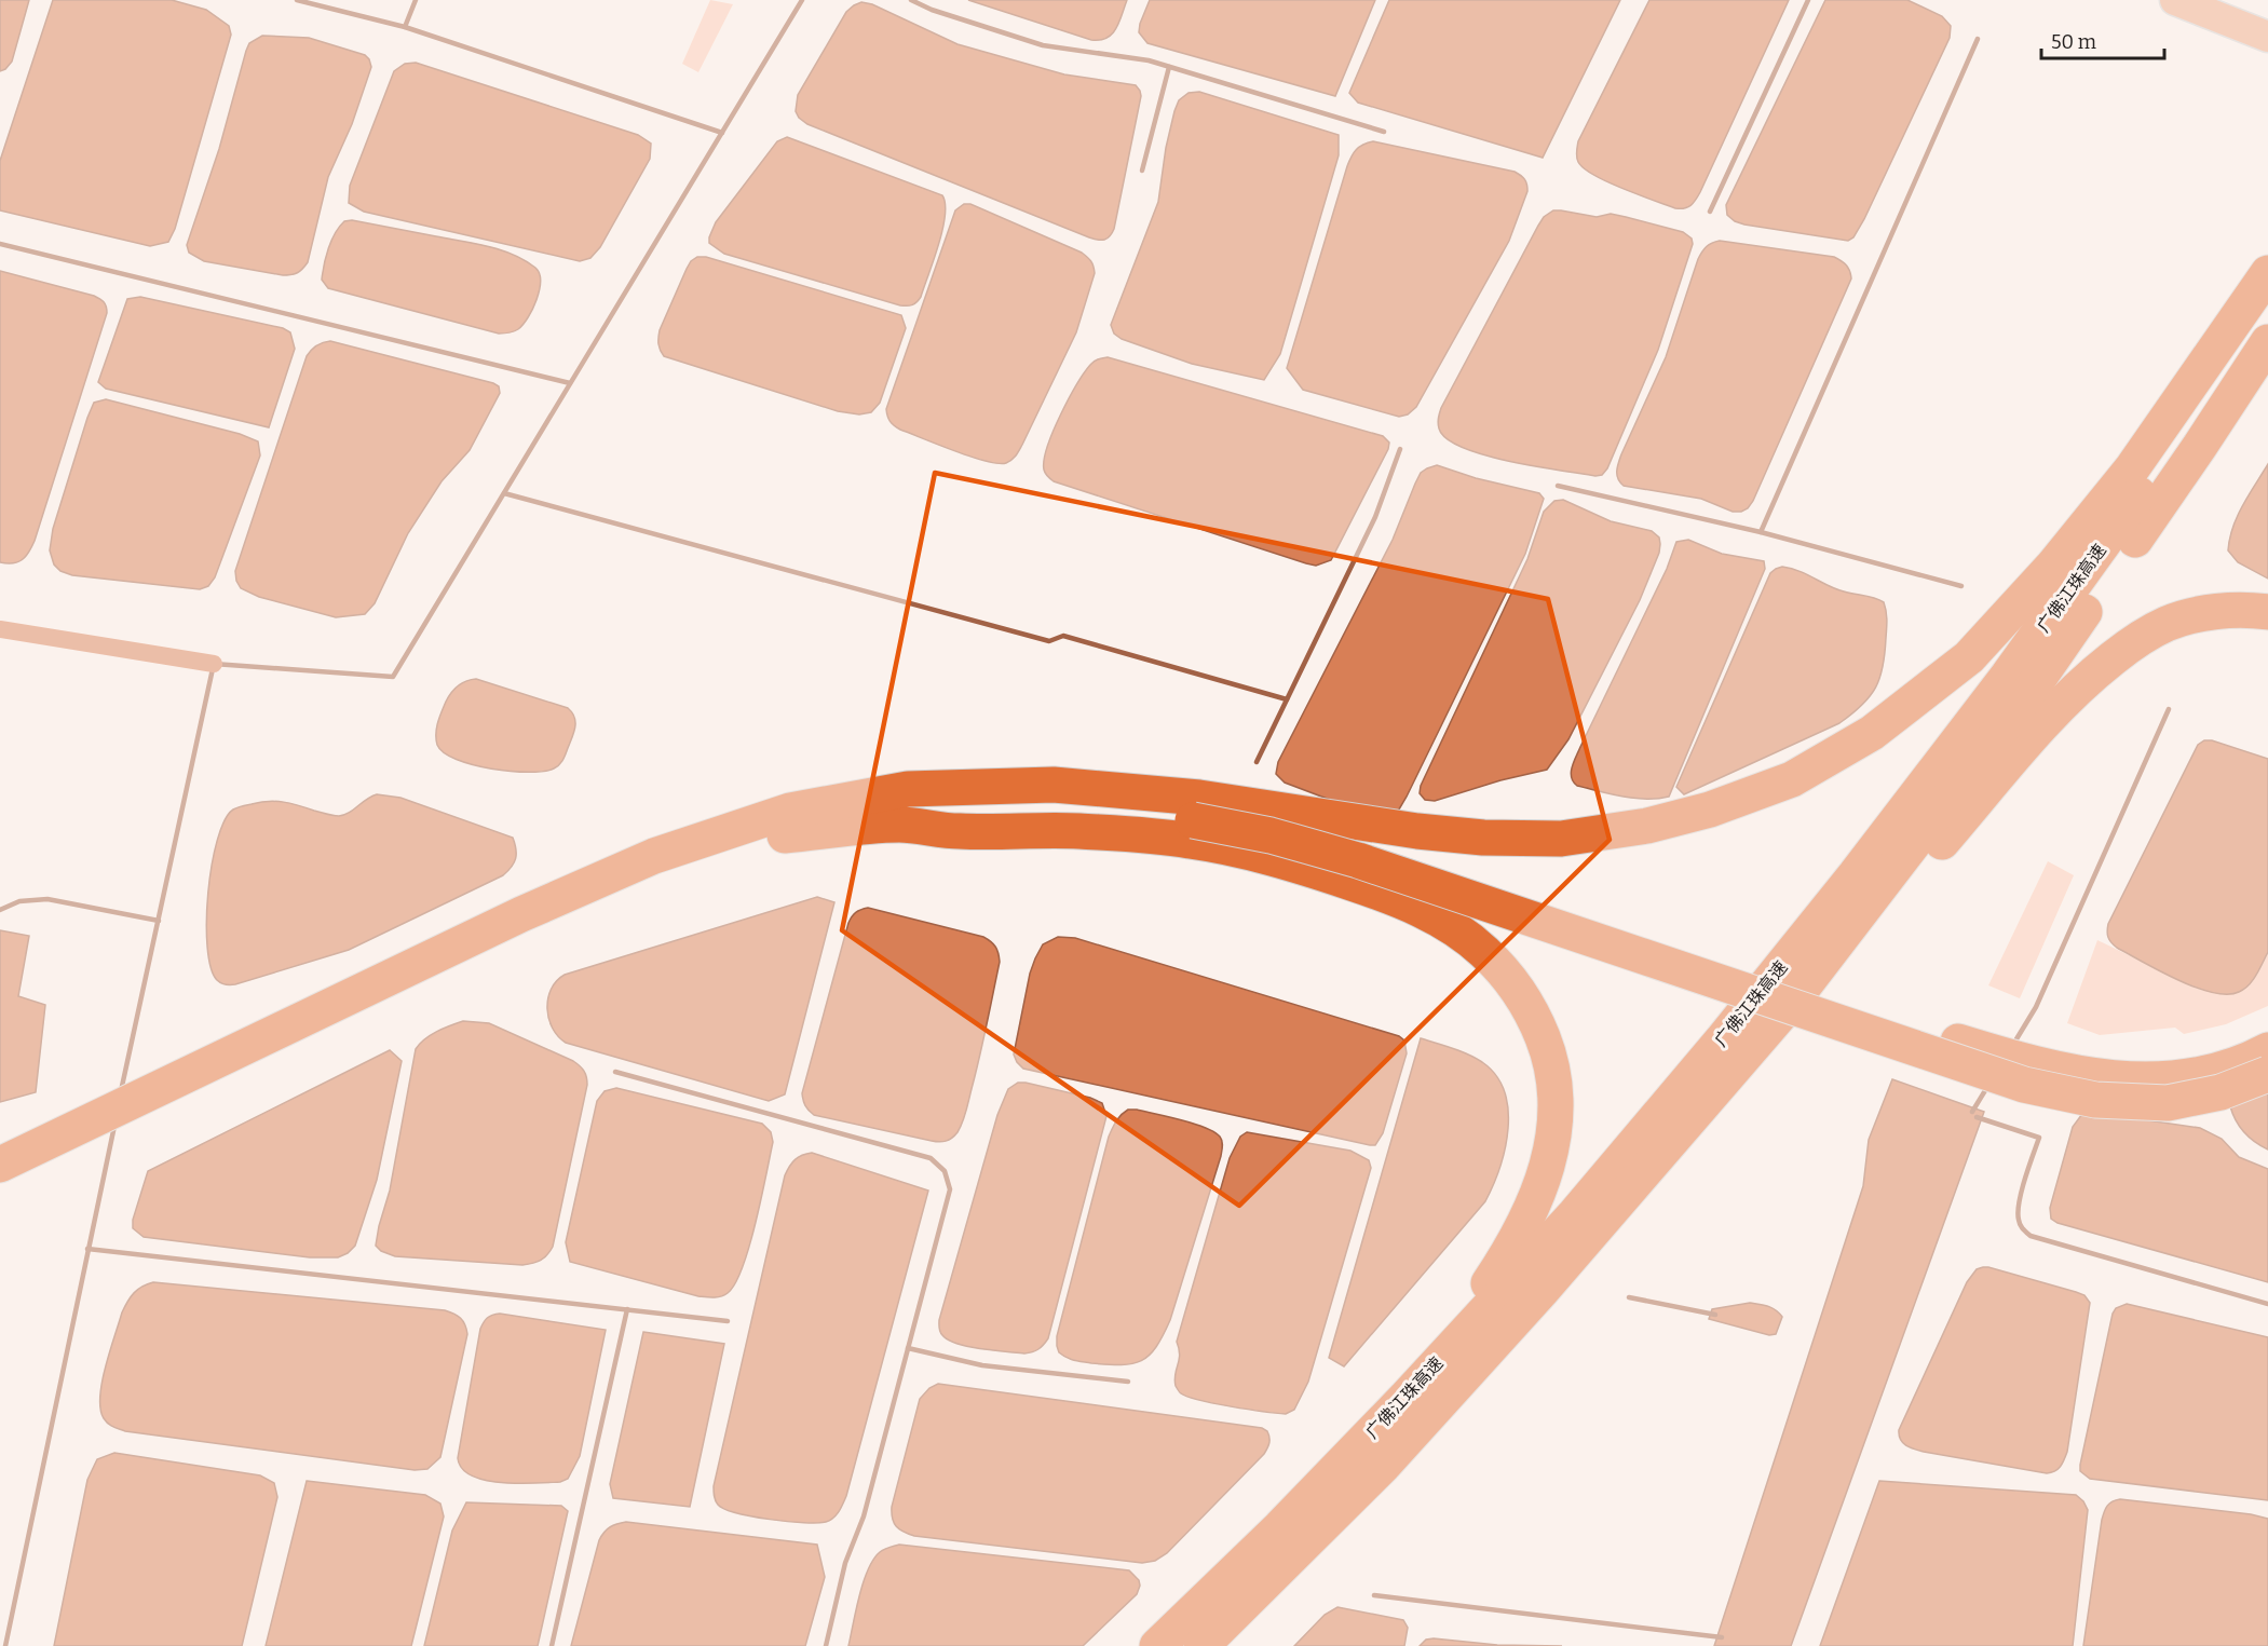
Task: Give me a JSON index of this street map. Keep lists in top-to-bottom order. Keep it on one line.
{"streets":{"highway":["广佛江珠高速"]},"scale_bar":"50 m"}
